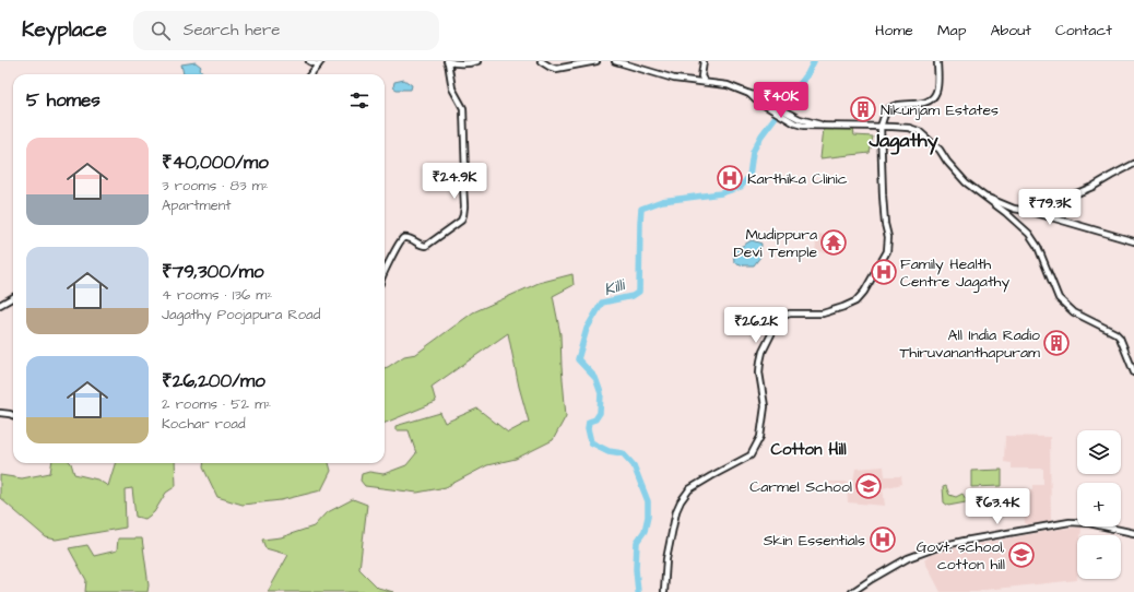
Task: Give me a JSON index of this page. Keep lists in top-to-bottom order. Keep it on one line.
{"districts":["Jagathy","Cotton Hill"],"water":["Killi"],"places":{"building":["Nikunjam Estates","All India Radio Thiruvananthapuram"],"hospital":["Karthika Clinic","Family Health Centre Jagathy","Skin Essentials"],"temple":["Mudippura Devi Temple"],"school or university":["Carmel School","Govt. school, cotton hill"]},"page":{"header":"Keyplace","search":"Search here","nav":["Home","Map","About","Contact"],"heading":"5 homes","price":["₹40K","₹24.9K","₹79.3K","₹26.2K","₹63.4K"],"list":[{"name":"₹40,000/mo","note":"3 rooms · 83 m² · Apartment"},{"name":"₹79,300/mo","note":"4 rooms · 136 m² · Jagathy Poojapura Road"},{"name":"₹26,200/mo","note":"2 rooms · 52 m² · Kochar road"}],"map_buttons":["+","−"]}}
